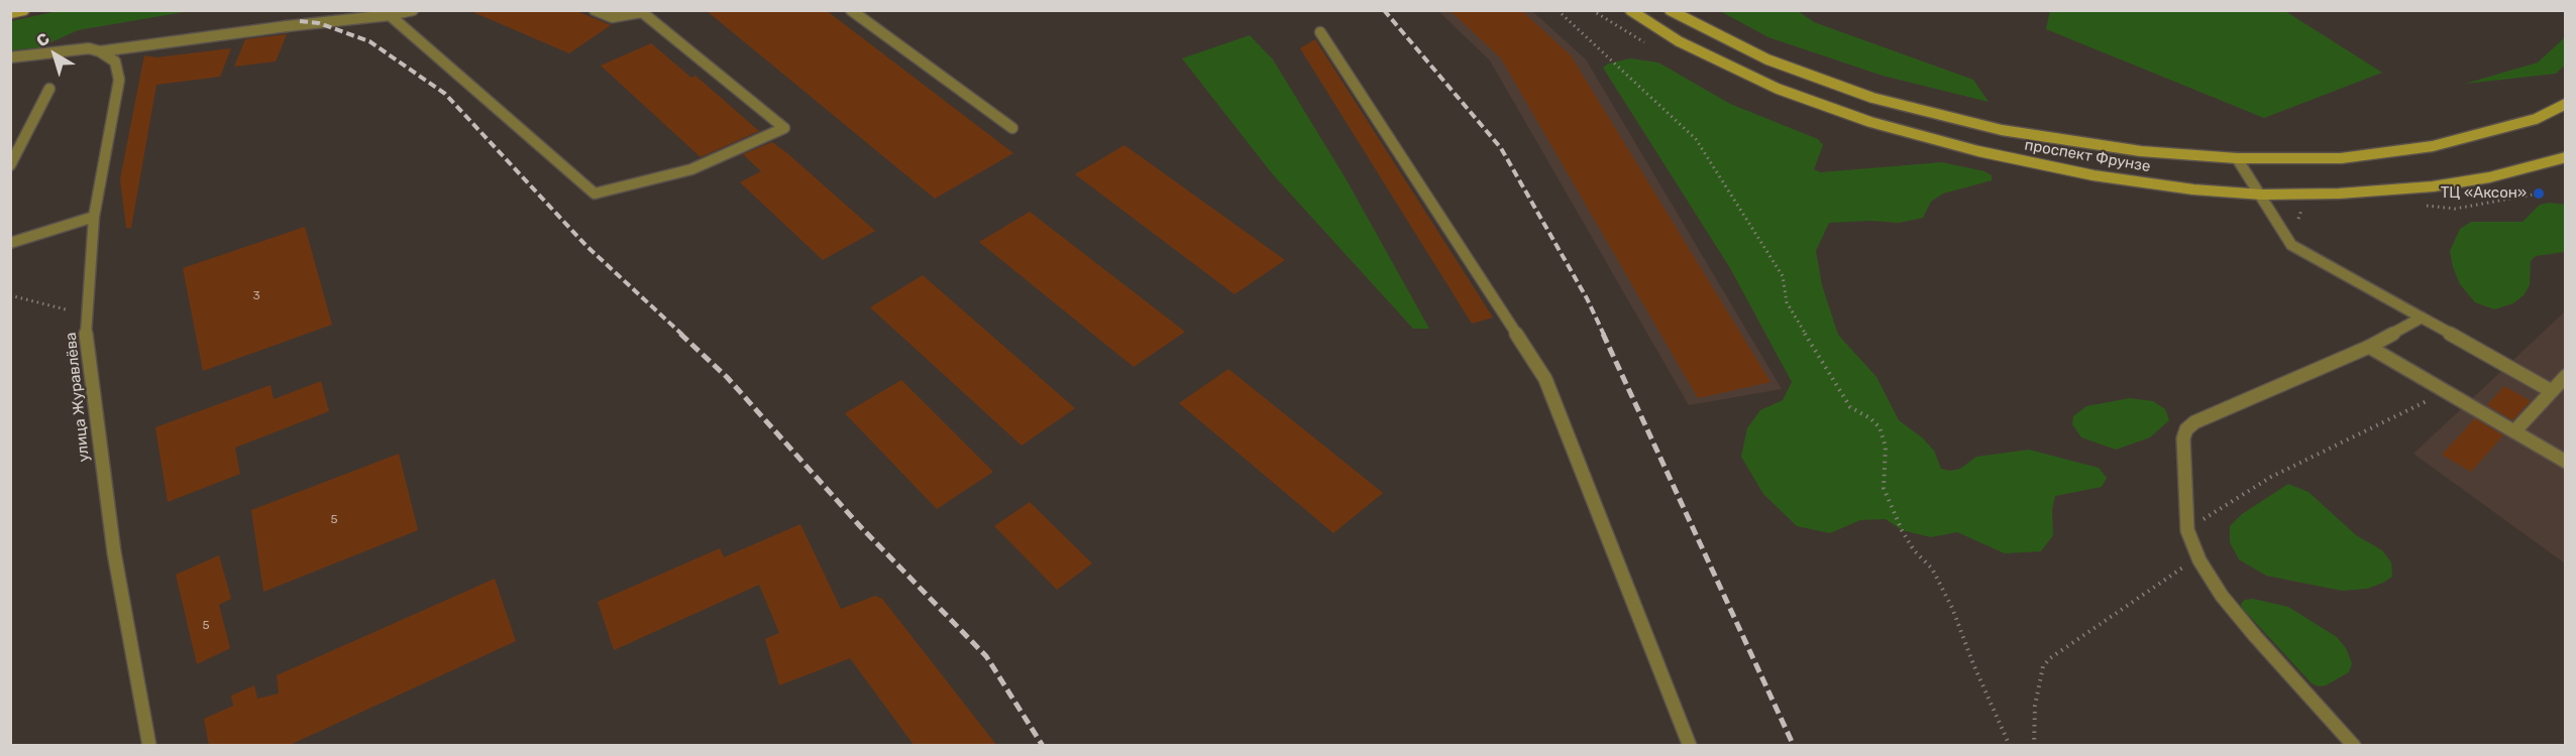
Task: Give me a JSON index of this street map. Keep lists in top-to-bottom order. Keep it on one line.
{"streets":{"main road":["проспект Фрунзе"],"street":["улица Журавлёва"]},"places":["ТЦ «Аксон»"],"house_numbers":["3","5","5"],"north":"top left"}
